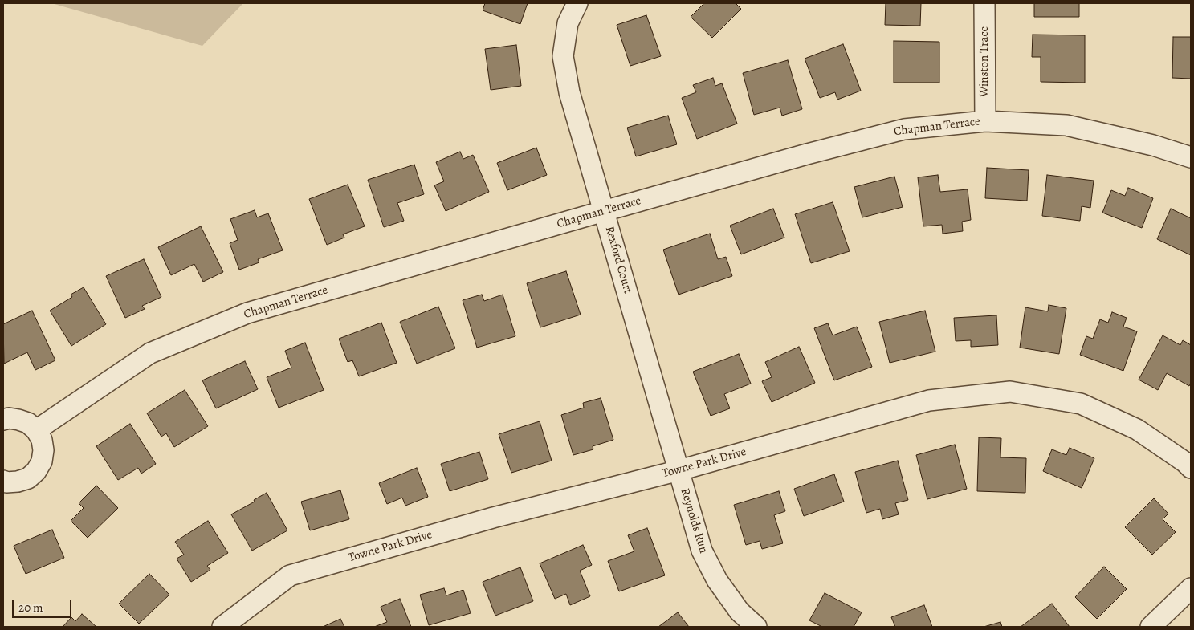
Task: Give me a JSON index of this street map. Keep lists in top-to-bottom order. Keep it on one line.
{"streets":{"street":["Winston Trace","Chapman Terrace","Rexford Court","Towne Park Drive","Reynolds Run"]},"crossings":[["Winston Trace","Chapman Terrace"],["Chapman Terrace","Rexford Court"],["Rexford Court","Towne Park Drive"],["Rexford Court","Reynolds Run"],["Towne Park Drive","Reynolds Run"]],"scale_bar":"20 m"}
